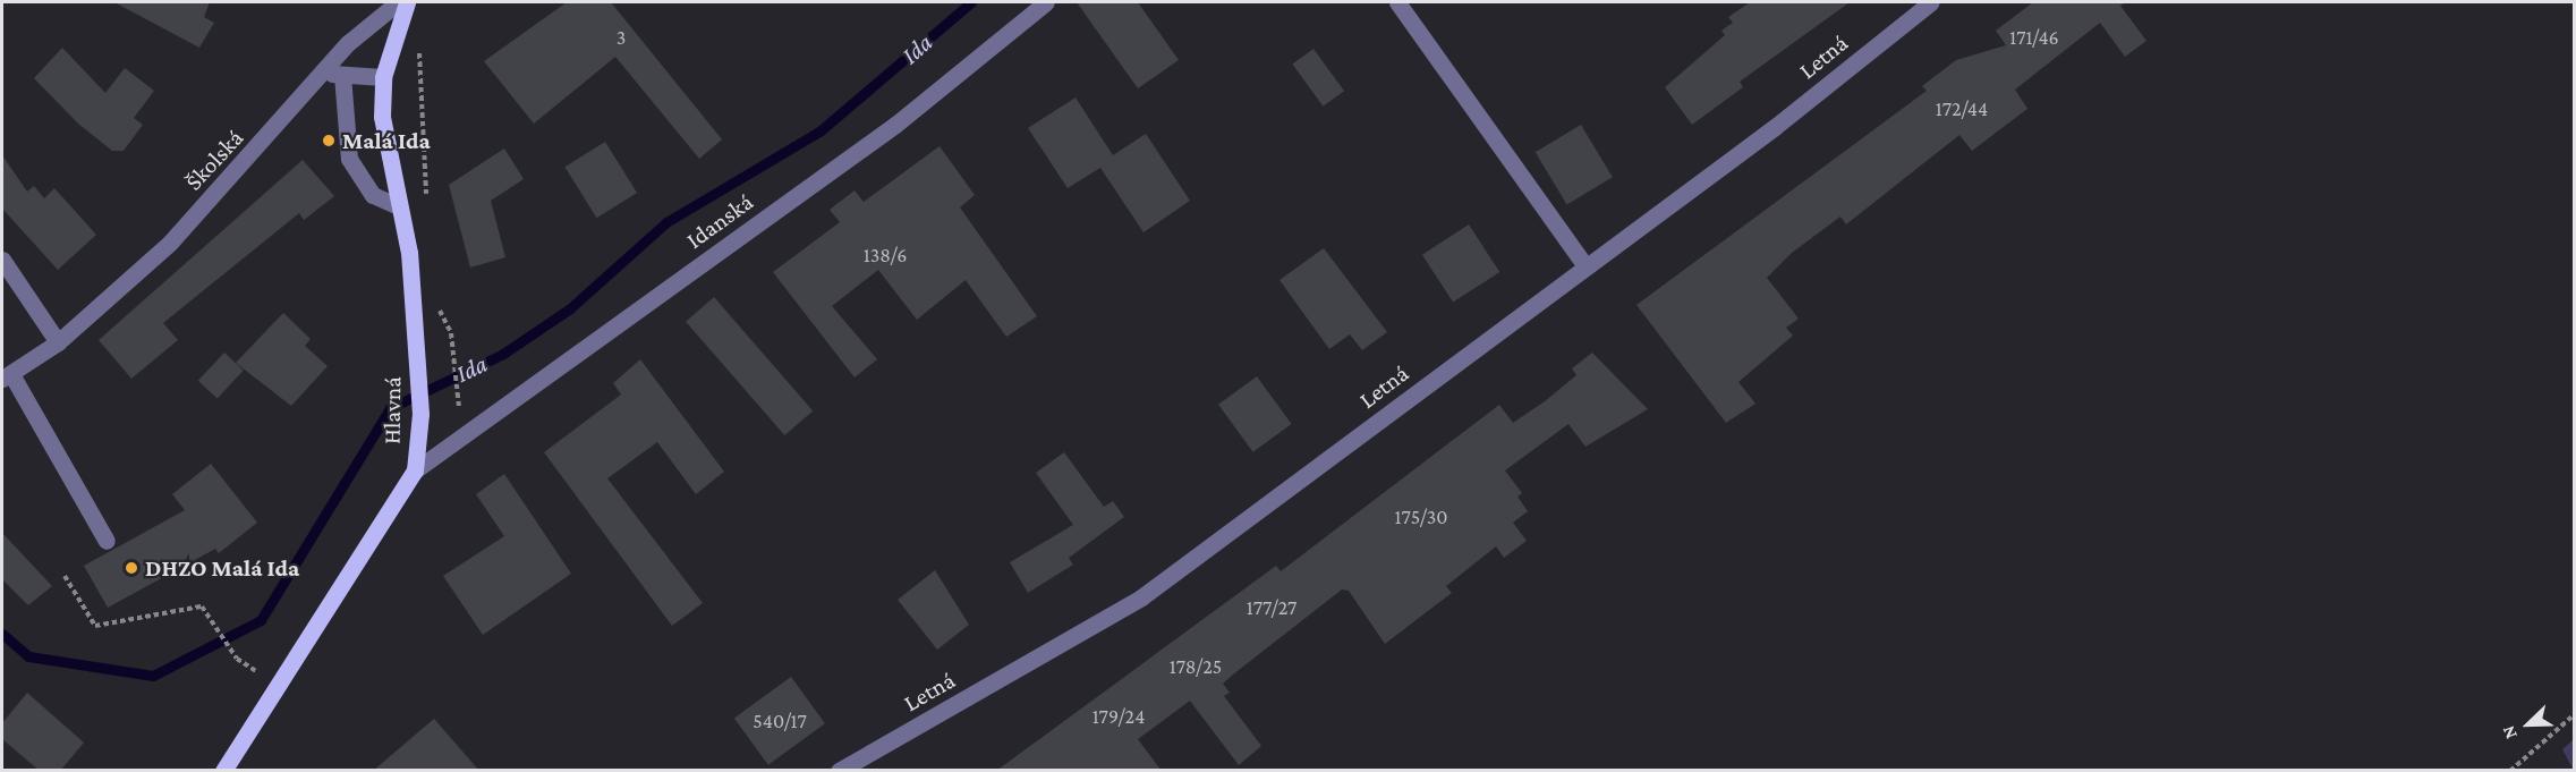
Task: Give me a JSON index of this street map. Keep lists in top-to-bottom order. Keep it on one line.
{"streets":{"main road":["Hlavná"],"street":["Letná","Školská","Idanská"]},"crossings":[["Idanská","Hlavná"]],"water":["Ida"],"places":["Malá Ida","DHZO Malá Ida"],"house_numbers":["3","171/46","172/44","138/6","175/30","177/27","178/25","179/24","540/17"],"north":"bottom left"}
